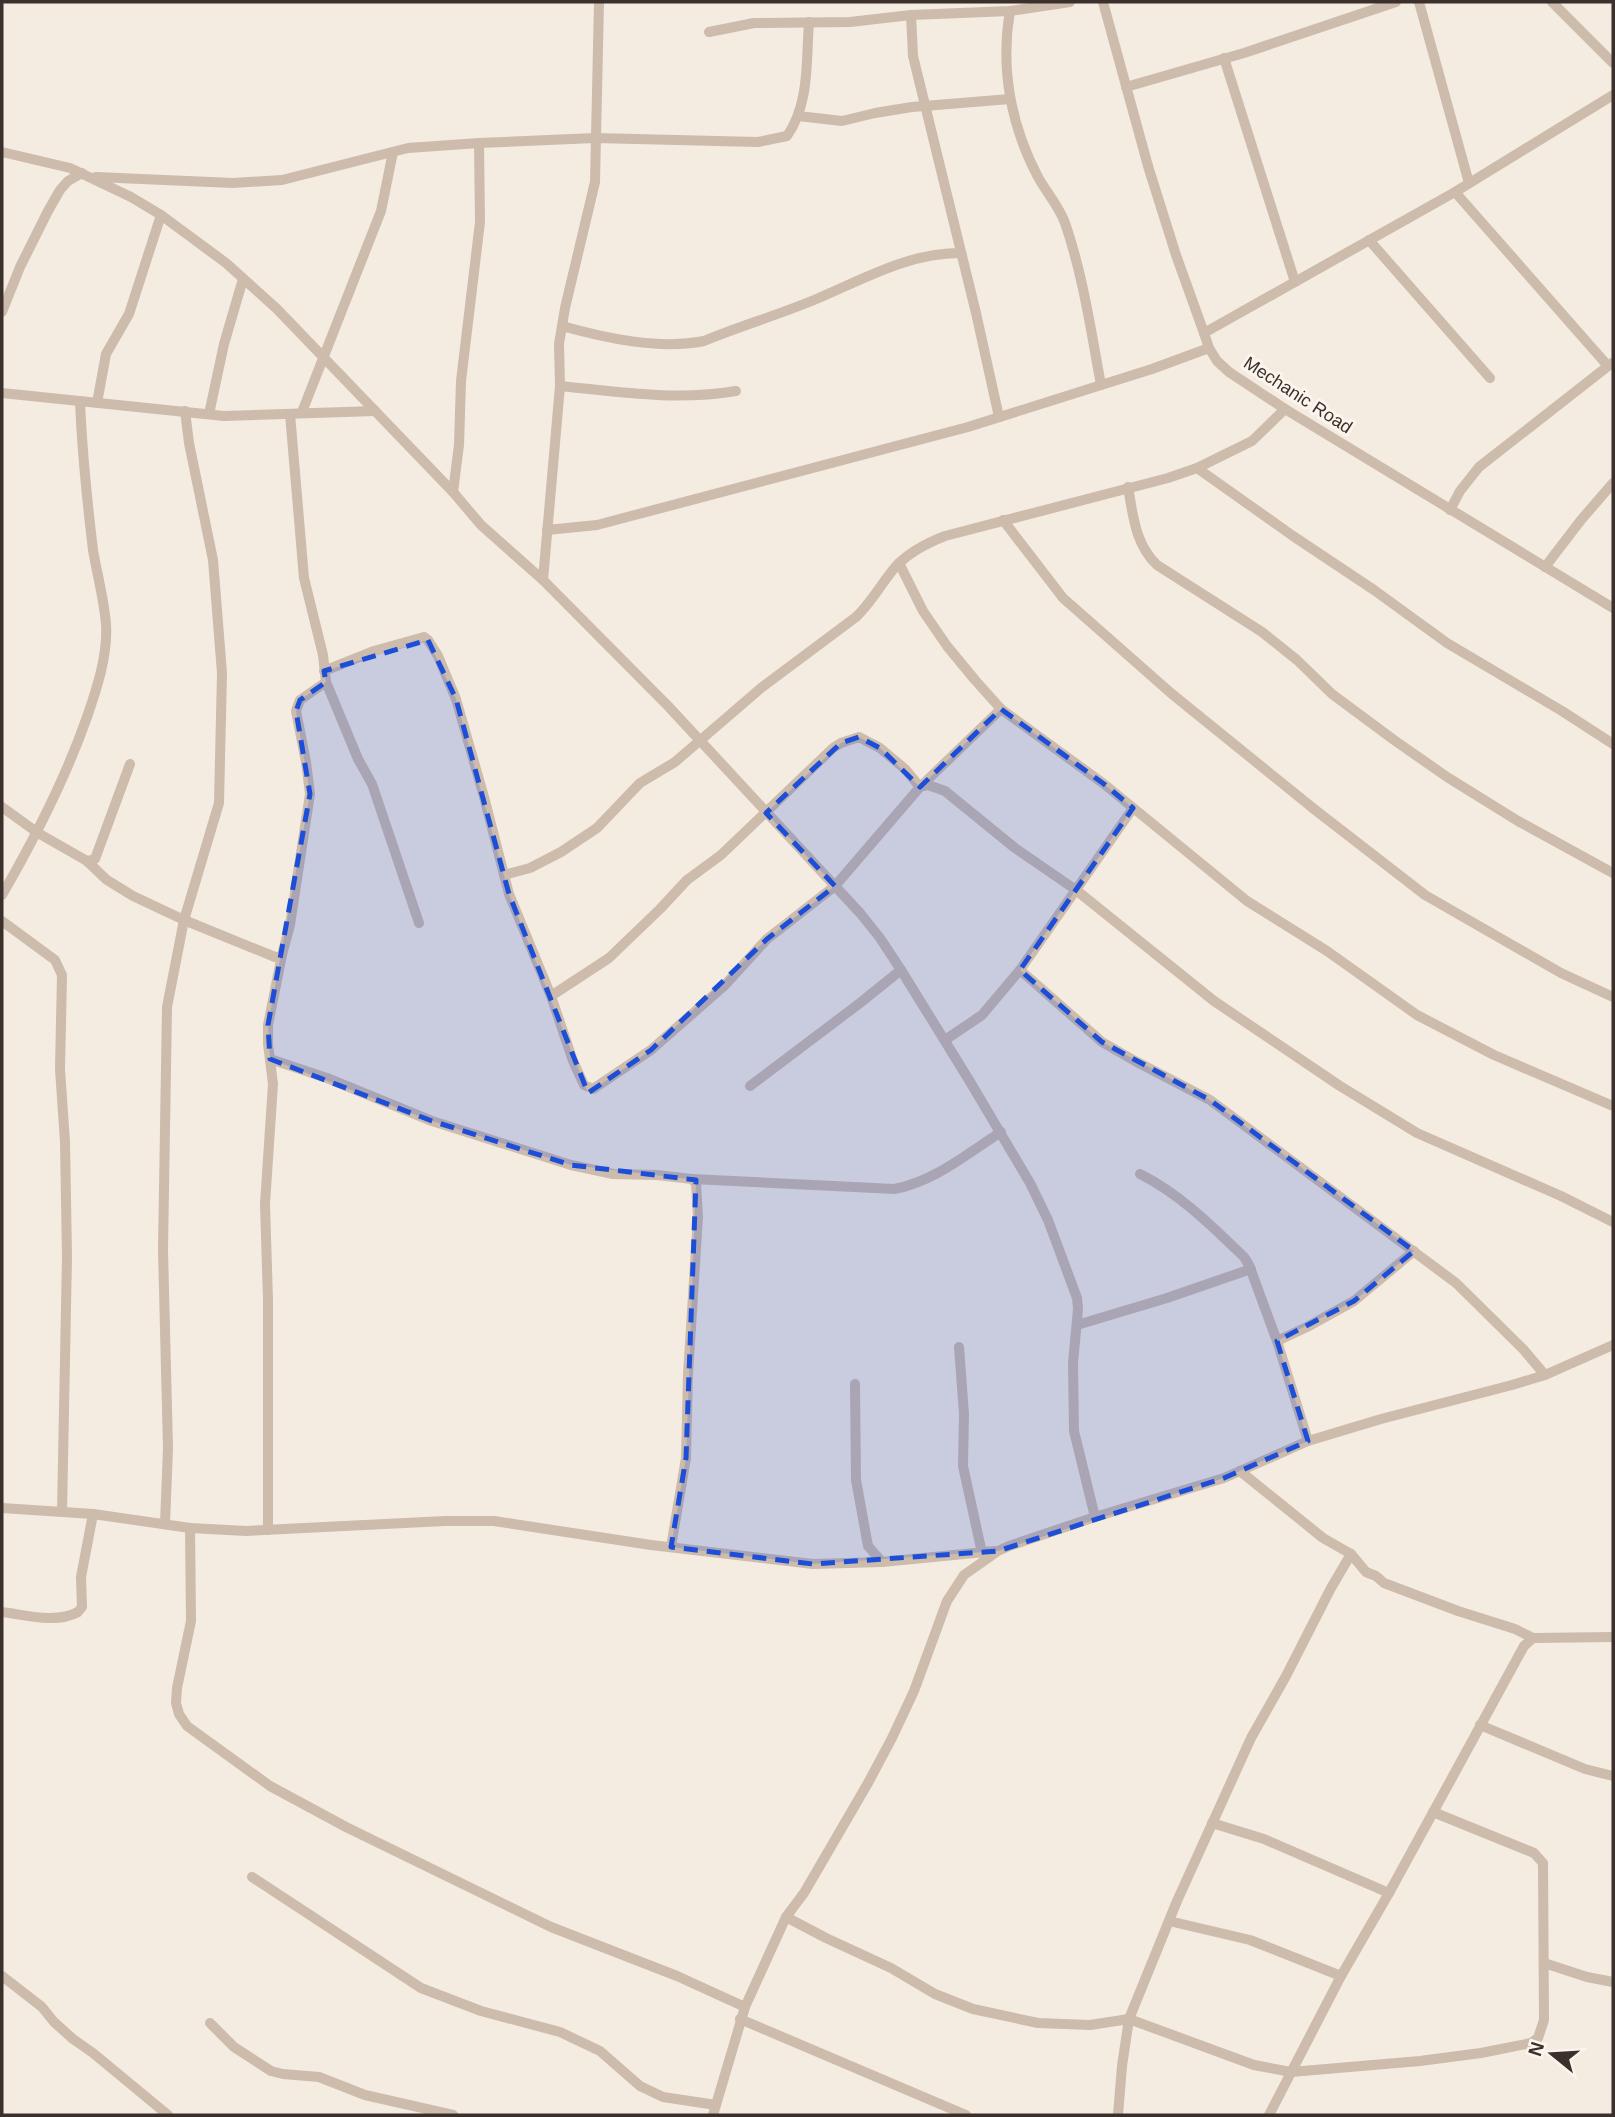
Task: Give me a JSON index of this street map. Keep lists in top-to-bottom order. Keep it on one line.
{"streets":{"street":["Mechanic Road"]},"north":"left"}
